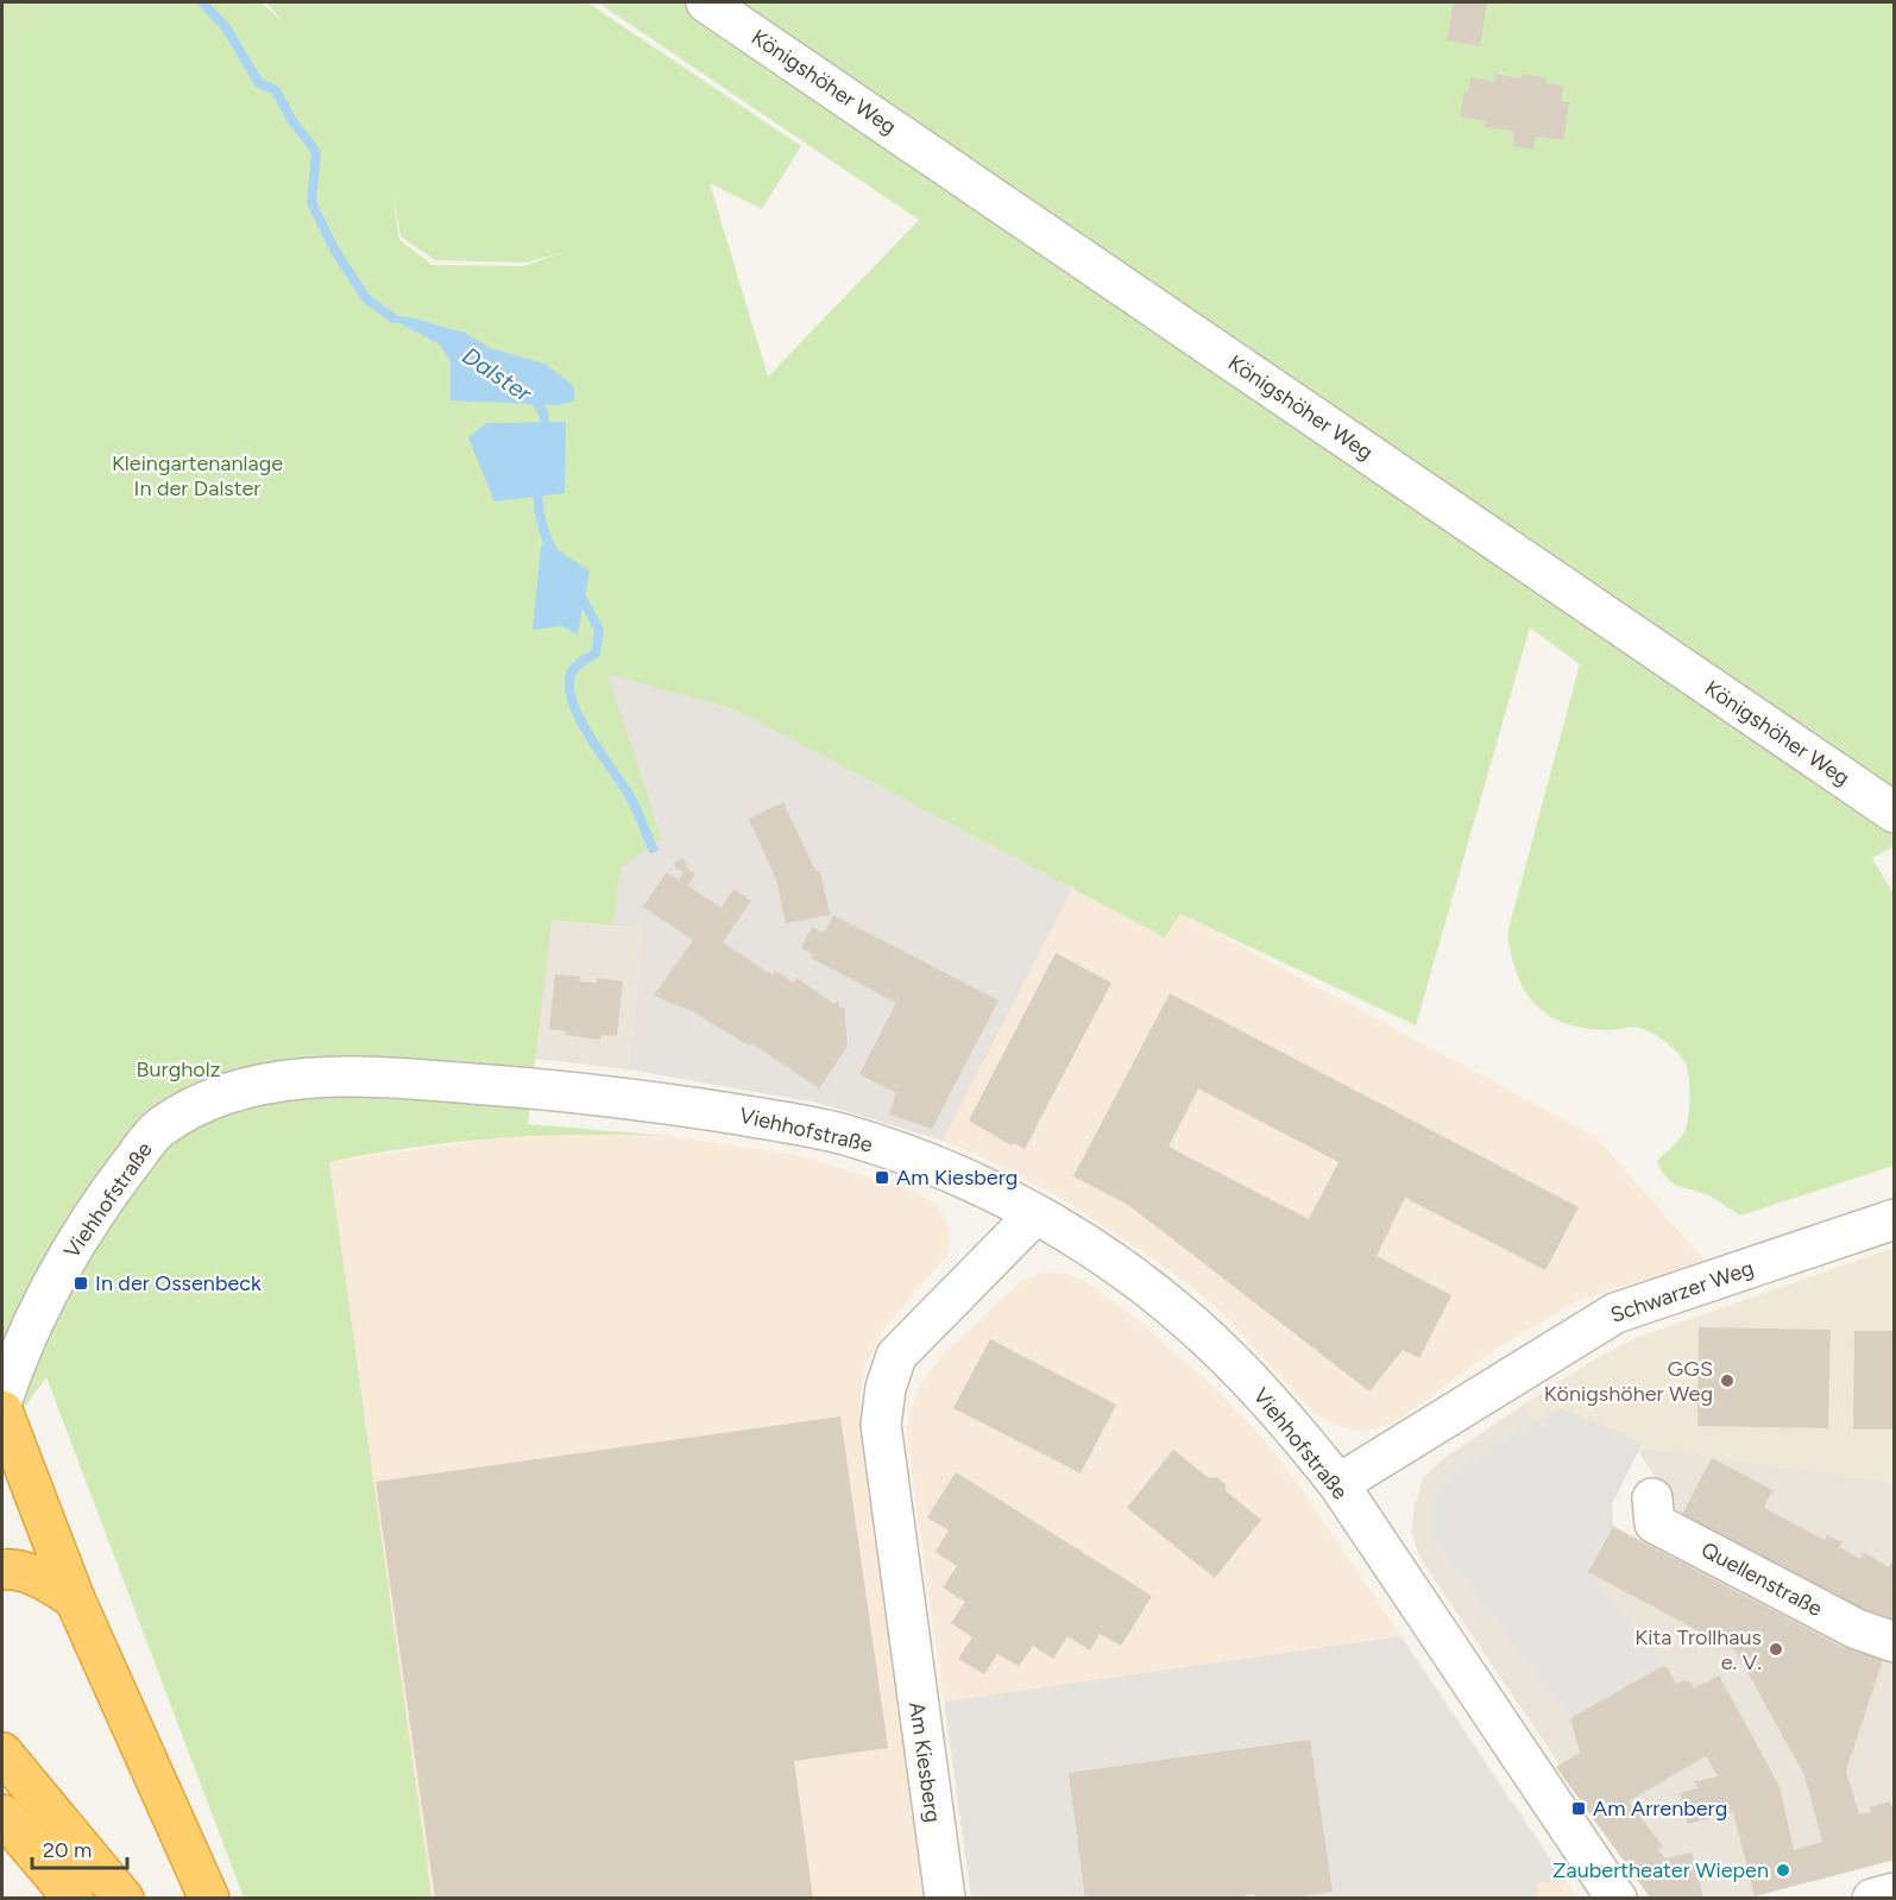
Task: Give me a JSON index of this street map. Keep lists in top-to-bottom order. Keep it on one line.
{"streets":{"street":["Königshöher Weg","Viehhofstraße","Schwarzer Weg","Quellenstraße","Am Kiesberg"]},"crossings":[["Viehhofstraße","Schwarzer Weg"],["Viehhofstraße","Am Kiesberg"]],"water":["Dalster"],"parks":["Kleingartenanlage In der Dalster","Burgholz"],"places":{"transit":["Am Kiesberg","In der Ossenbeck","Am Arrenberg"],"other":["GGS Königshöher Weg","Kita Trollhaus e. V.","Zaubertheater Wiepen"]},"scale_bar":"20 m"}
